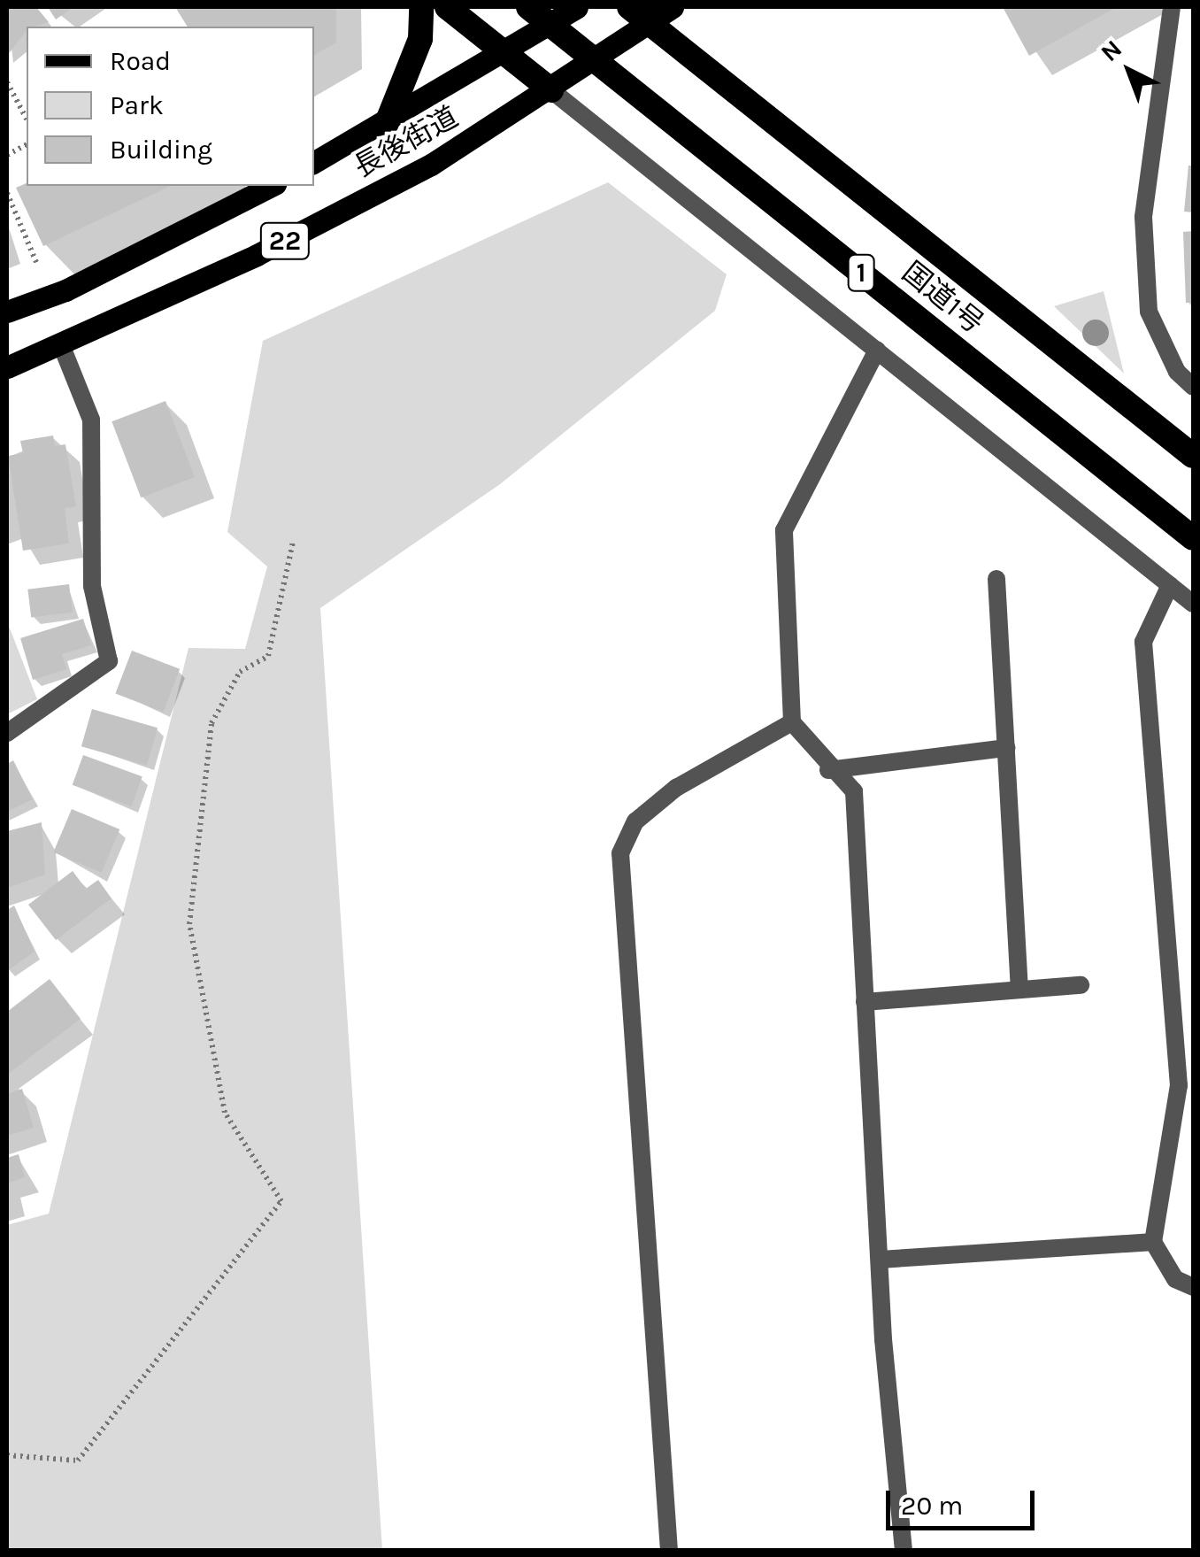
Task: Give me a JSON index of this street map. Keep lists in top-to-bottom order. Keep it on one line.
{"streets":{"highway":["1","国道1号"],"main road":["長後街道","22"]},"legend":["Road","Park","Building"],"scale_bar":"20 m","north":"top left"}
